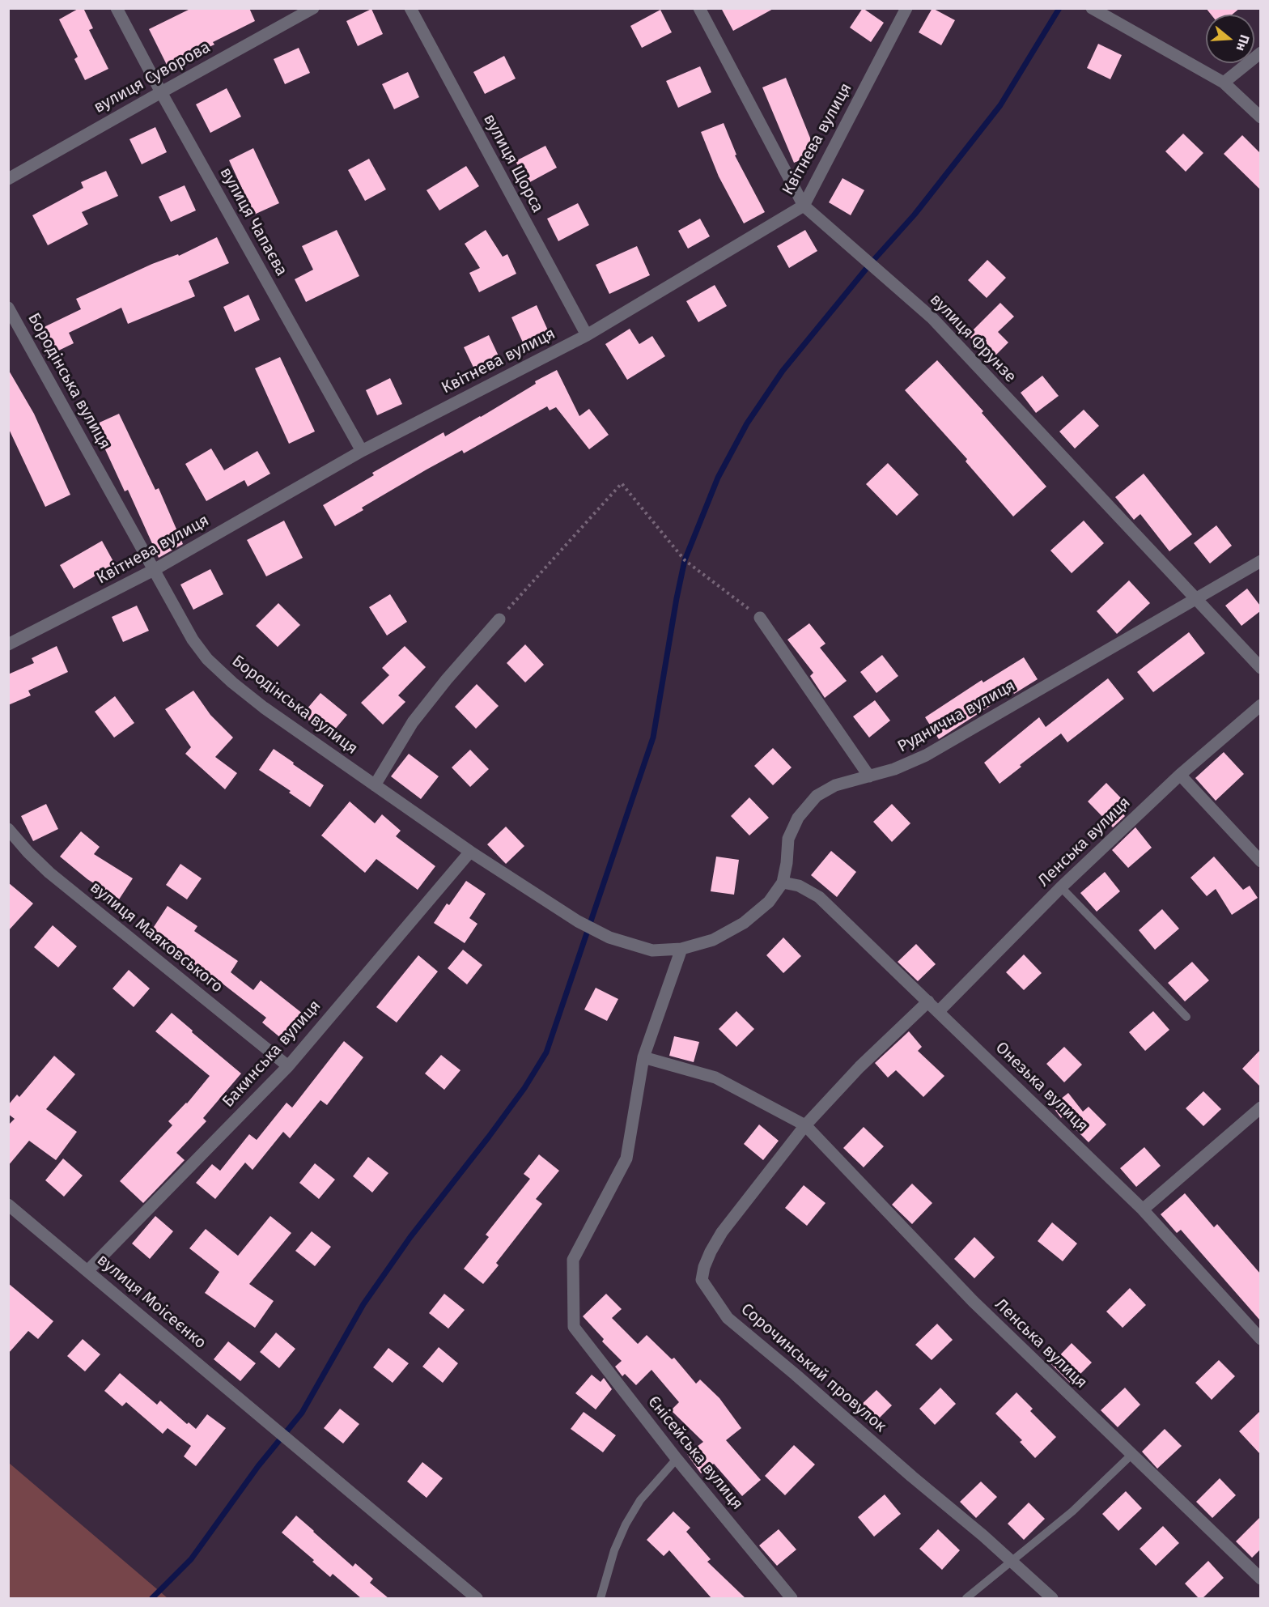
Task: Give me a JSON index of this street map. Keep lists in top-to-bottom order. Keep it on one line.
{"streets":{"street":["вулиця Суворова","Квітнева вулиця","вулиця Щорса","вулиця Чапаєва","вулиця Фрунзе","Бородінська вулиця","Руднична вулиця","Ленська вулиця","вулиця Маяковського","Бакинська вулиця","Онезька вулиця","вулиця Моісеєнко","Сорочинський провулок","Єнісейська вулиця"]},"crossings":[["вулиця Суворова","вулиця Чапаєва"],["Квітнева вулиця","вулиця Щорса"],["Квітнева вулиця","вулиця Чапаєва"],["Квітнева вулиця","вулиця Фрунзе"],["Квітнева вулиця","Бородінська вулиця"],["вулиця Фрунзе","Руднична вулиця"],["Бородінська вулиця","Руднична вулиця"],["Бородінська вулиця","Бакинська вулиця"],["Руднична вулиця","Онезька вулиця"],["Ленська вулиця","Онезька вулиця"],["Ленська вулиця","Сорочинський провулок"],["Ленська вулиця","Єнісейська вулиця"],["вулиця Маяковського","Бакинська вулиця"],["Бакинська вулиця","вулиця Моісеєнко"]],"north":"right"}
